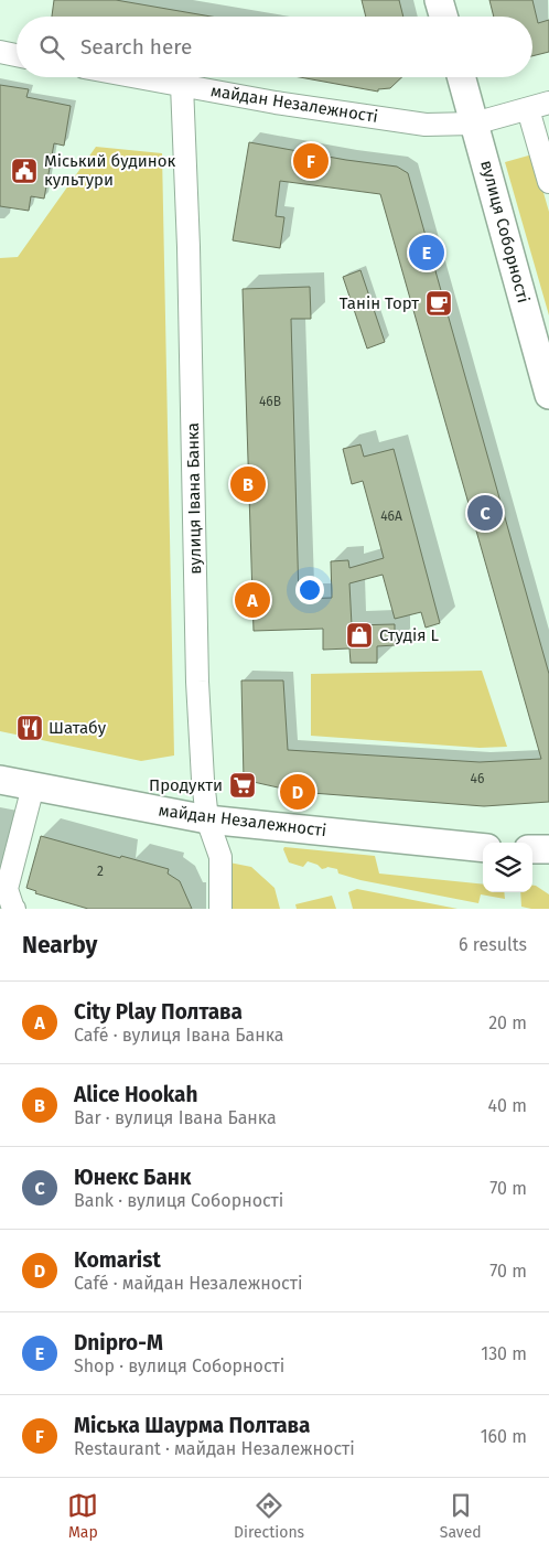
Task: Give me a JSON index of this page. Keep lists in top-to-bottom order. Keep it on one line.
{"streets":{"main road":["майдан Незалежності","вулиця Соборності"],"street":["вулиця Івана Банка"]},"crossings":[["майдан Незалежності","вулиця Соборності"],["майдан Незалежності","вулиця Івана Банка"]],"places":{"public building":["Міський будинок культури"],"cafe":["Танін Торт"],"shop":["Студія L"],"restaurant":["Шатабу"],"supermarket":["Продукти"]},"house_numbers":["46В","46А","46","2"],"page":{"search":"Search here","pins":["F","E","B","C","A","D"],"heading":["Nearby","6 results"],"list":[{"mark":"A","name":"City Play Полтава","note":"Café · вулиця Івана Банка","value":"20 m"},{"mark":"B","name":"Alice Hookah","note":"Bar · вулиця Івана Банка","value":"40 m"},{"mark":"C","name":"Юнекс Банк","note":"Bank · вулиця Соборності","value":"70 m"},{"mark":"D","name":"Komarist","note":"Café · майдан Незалежності","value":"70 m"},{"mark":"E","name":"Dnipro-M","note":"Shop · вулиця Соборності","value":"130 m"},{"mark":"F","name":"Міська Шаурма Полтава","note":"Restaurant · майдан Незалежності","value":"160 m"}],"nav":["Map","Directions","Saved"]}}
